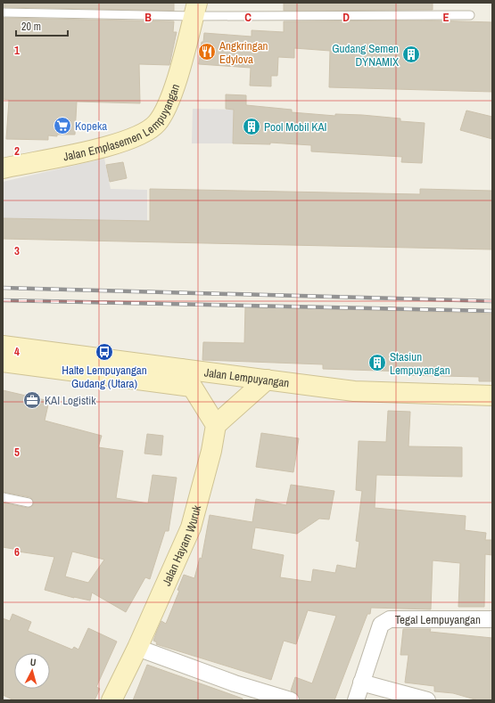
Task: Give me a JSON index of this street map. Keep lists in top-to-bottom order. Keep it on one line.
{"streets":{"street":["Jalan Emplasemen Lempuyangan","Jalan Lempuyangan","Jalan Hayam Wuruk","Tegal Lempuyangan"]},"places":{"restaurant":["Angkringan Edylova"],"building":["Gudang Semen DYNAMIX","Pool Mobil KAI","Stasiun Lempuyangan"],"supermarket":["Kopeka"],"bus stop":["Halte Lempuyangan Gudang (Utara)"],"office":["KAI Logistik"]},"scale_bar":"20 m","north":"top","grid":{"columns":["B","C","D","E"],"rows":["1","2","3","4","5","6"]}}
